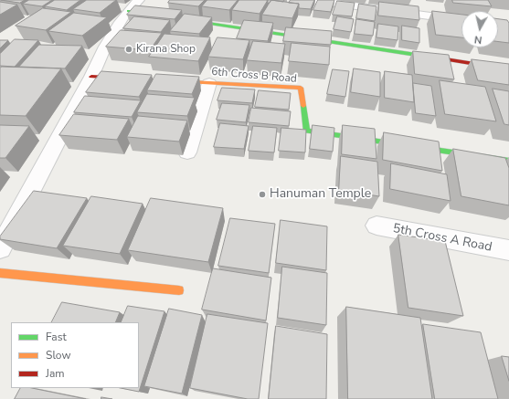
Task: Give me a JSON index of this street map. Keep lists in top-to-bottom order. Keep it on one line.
{"streets":{"street":["6th Cross B Road","5th Cross A Road"]},"places":["Kirana Shop","Hanuman Temple"],"legend":["Fast","Slow","Jam"],"north":"bottom"}
